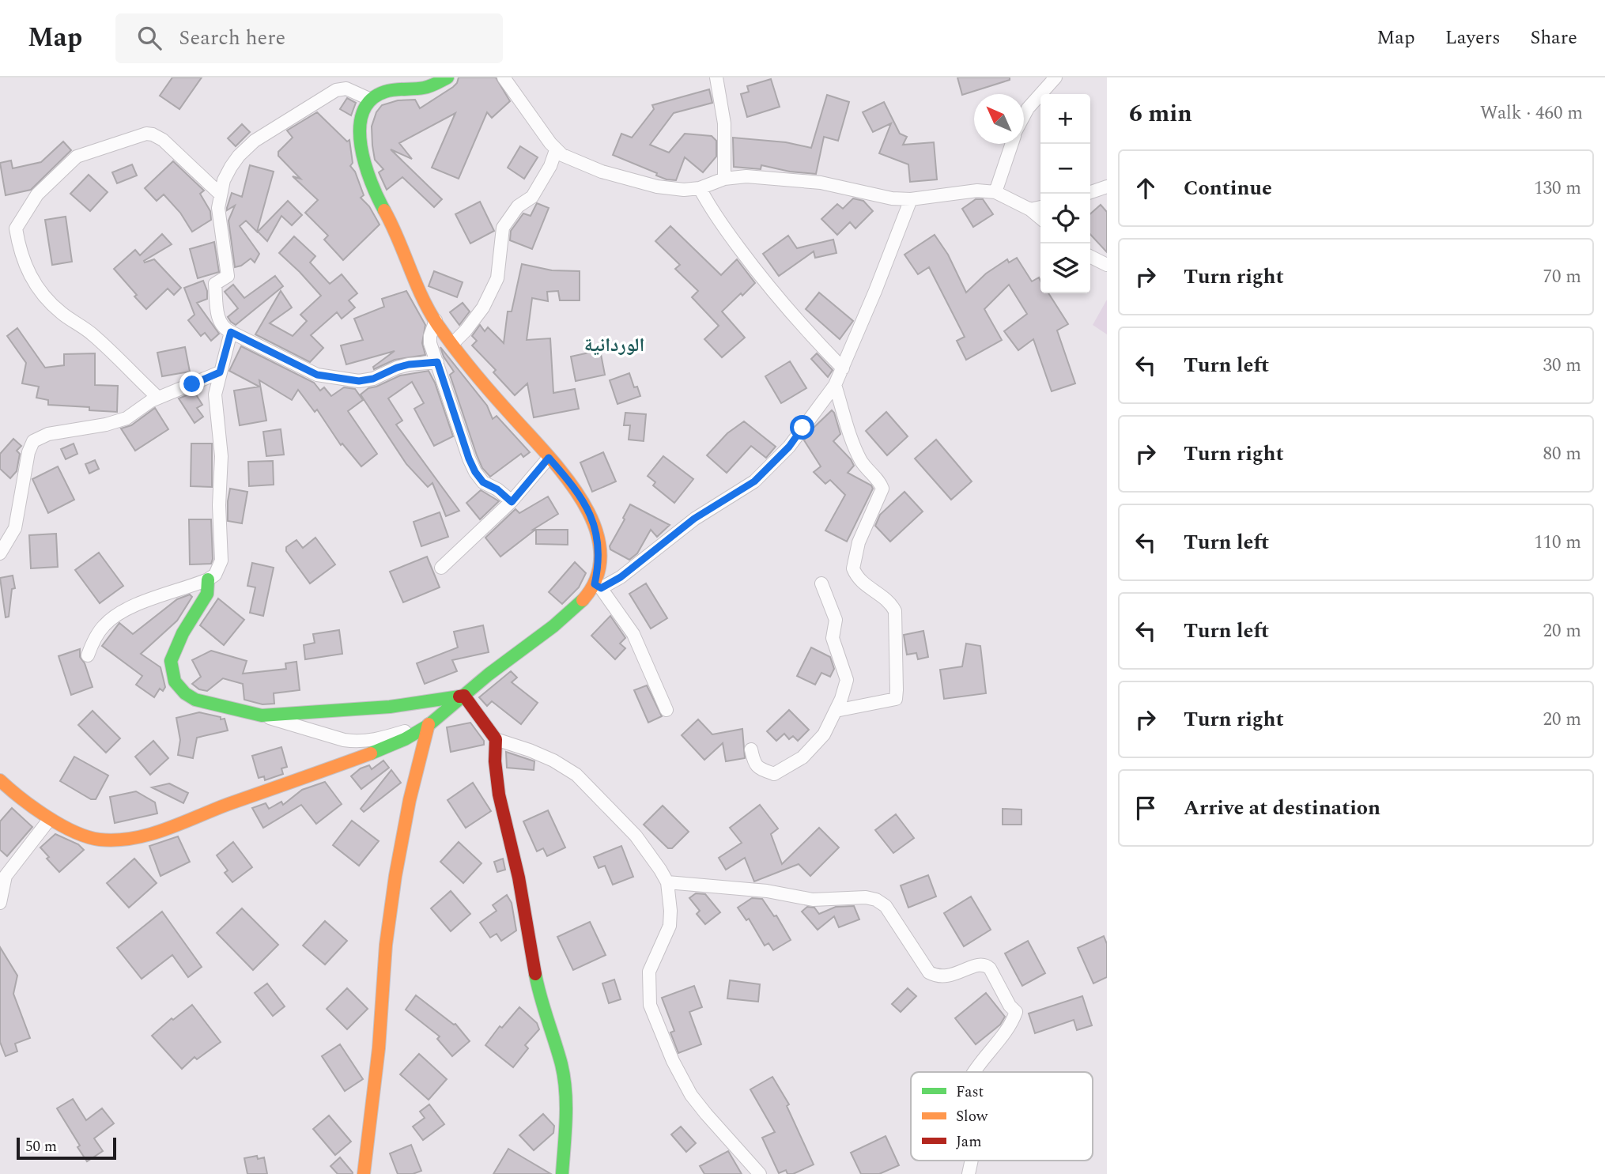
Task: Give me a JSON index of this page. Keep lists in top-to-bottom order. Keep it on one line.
{"districts":["الوردانية"],"legend":["Fast","Slow","Jam"],"scale_bar":"50 m","north":"top left","page":{"header":"Map","search":"Search here","nav":["Map","Layers","Share"],"heading":["6 min","Walk · 460 m"],"map_buttons":["+","−"],"list":[["Continue","130 m"],["Turn right","70 m"],["Turn left","30 m"],["Turn right","80 m"],["Turn left","110 m"],["Turn left","20 m"],["Turn right","20 m"],"Arrive at destination"],"scale":"50 m"}}
